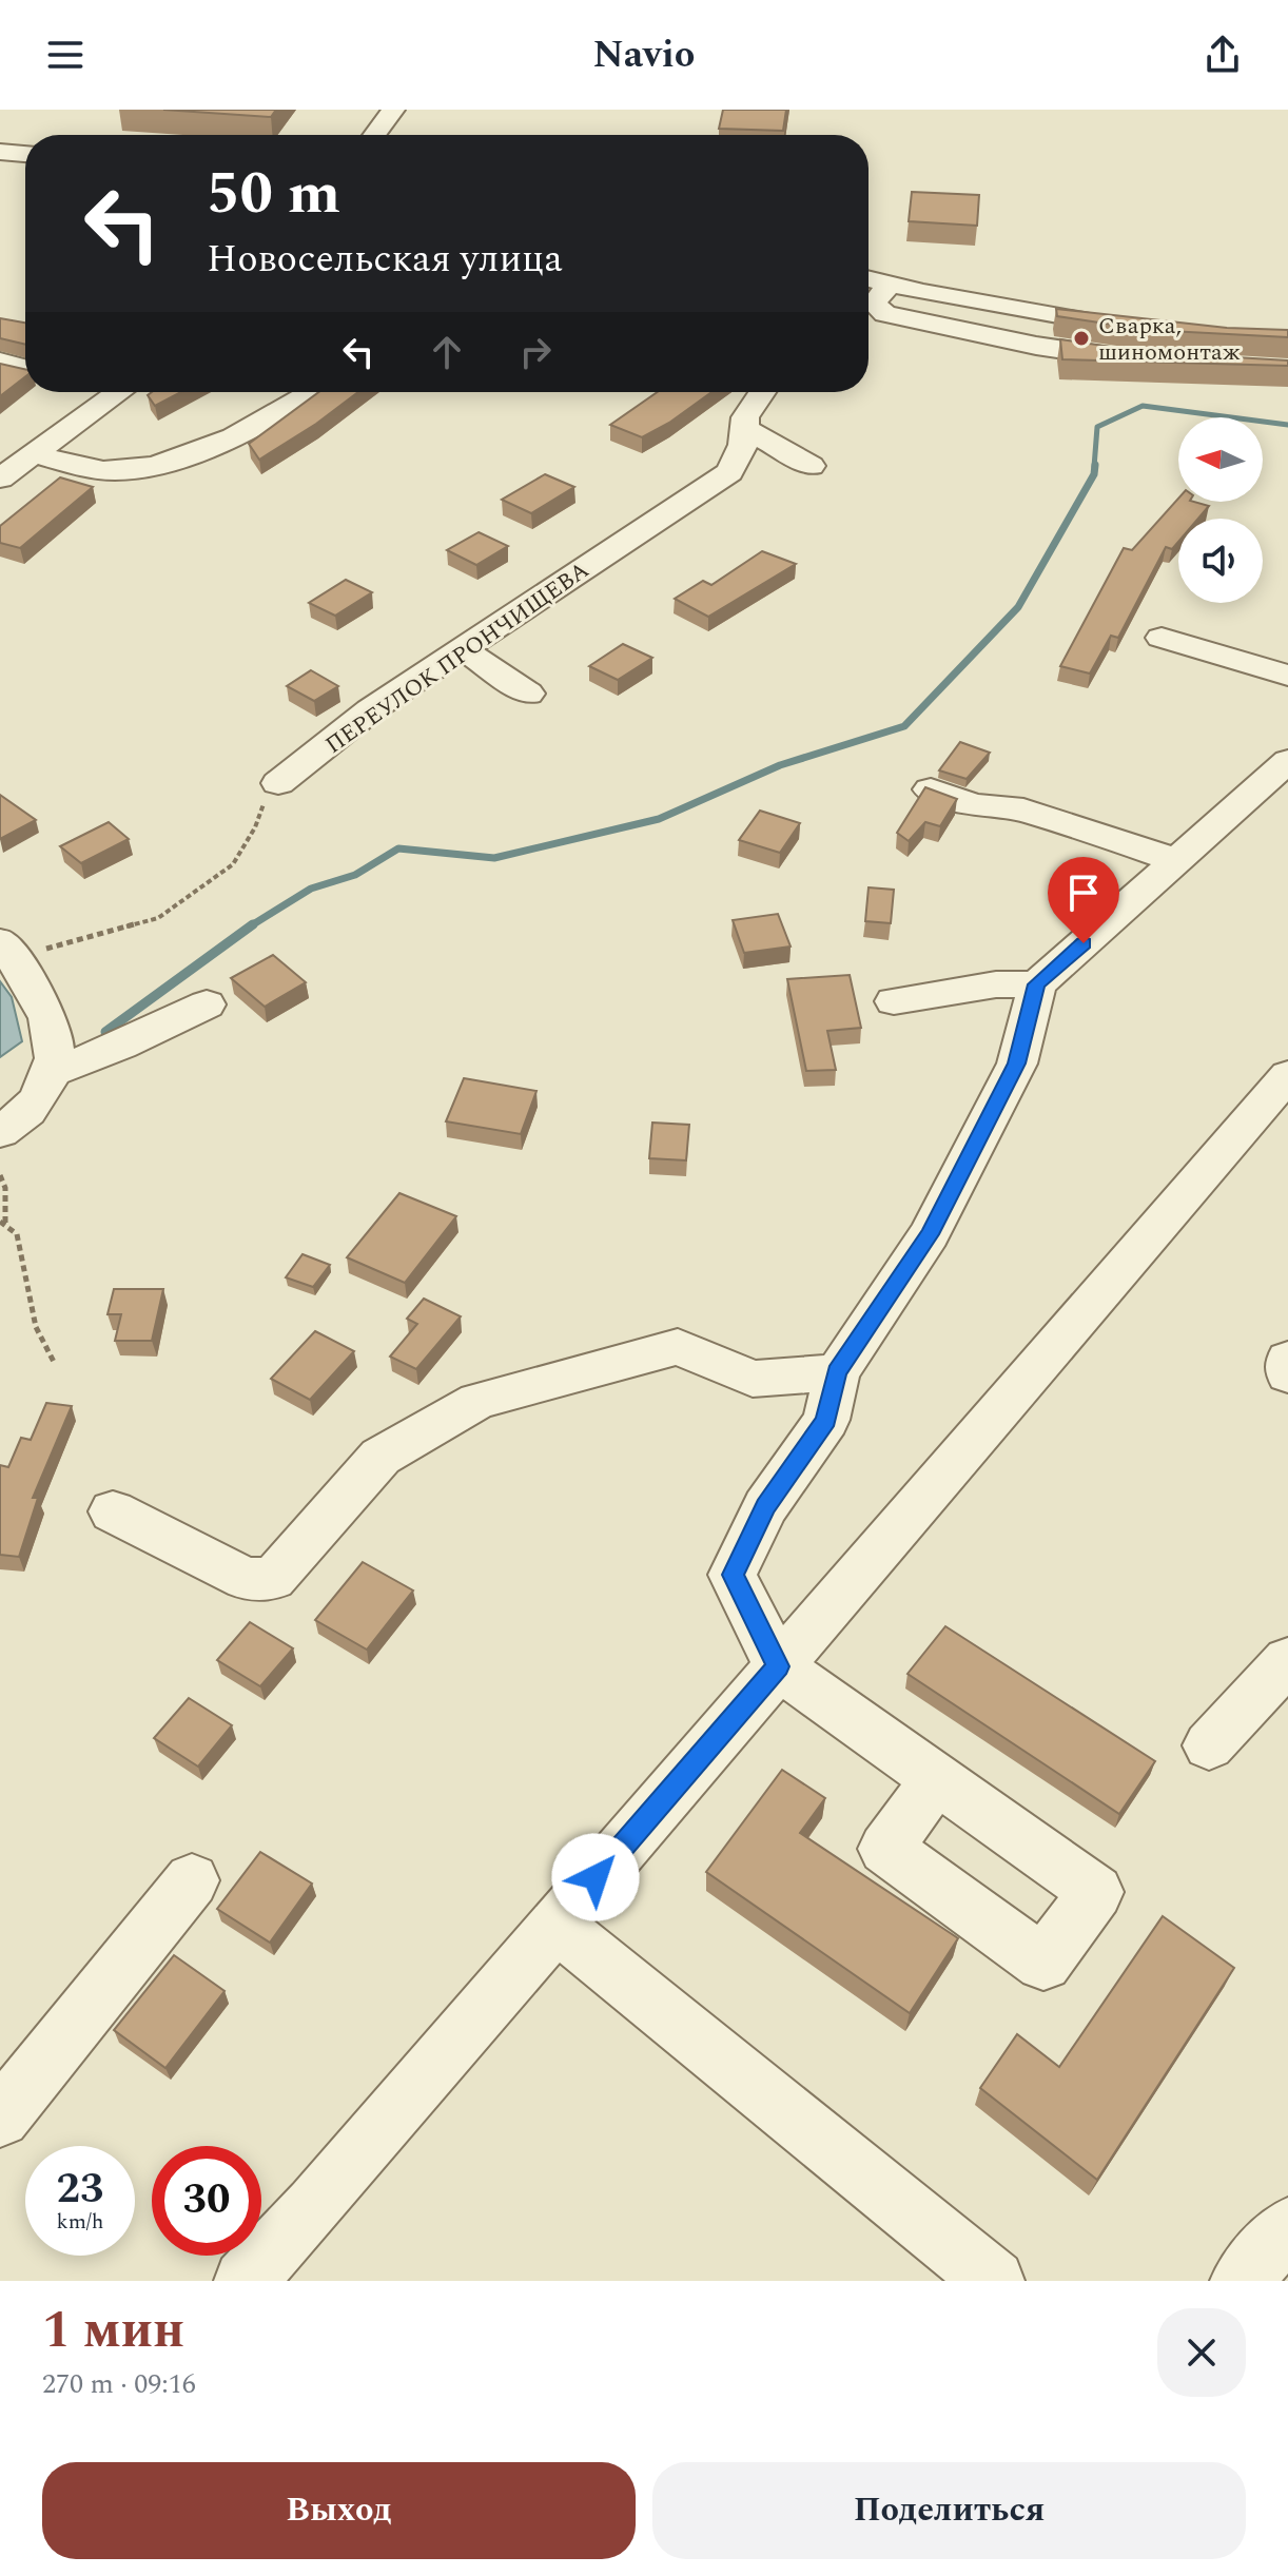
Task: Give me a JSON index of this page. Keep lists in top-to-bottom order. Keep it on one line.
{"streets":{"street":["ПЕРЕУЛОК ПРОНЧИЩЕВА"]},"places":["Сварка, шиномонтаж"],"north":"left","page":{"header":"Navio","turn":["50 m","Новосельская улица"],"speed":"23 km/h","limit":"30","heading":["1 мин","270 m · 09:16"],"buttons":["Выход","Поделиться"]}}
